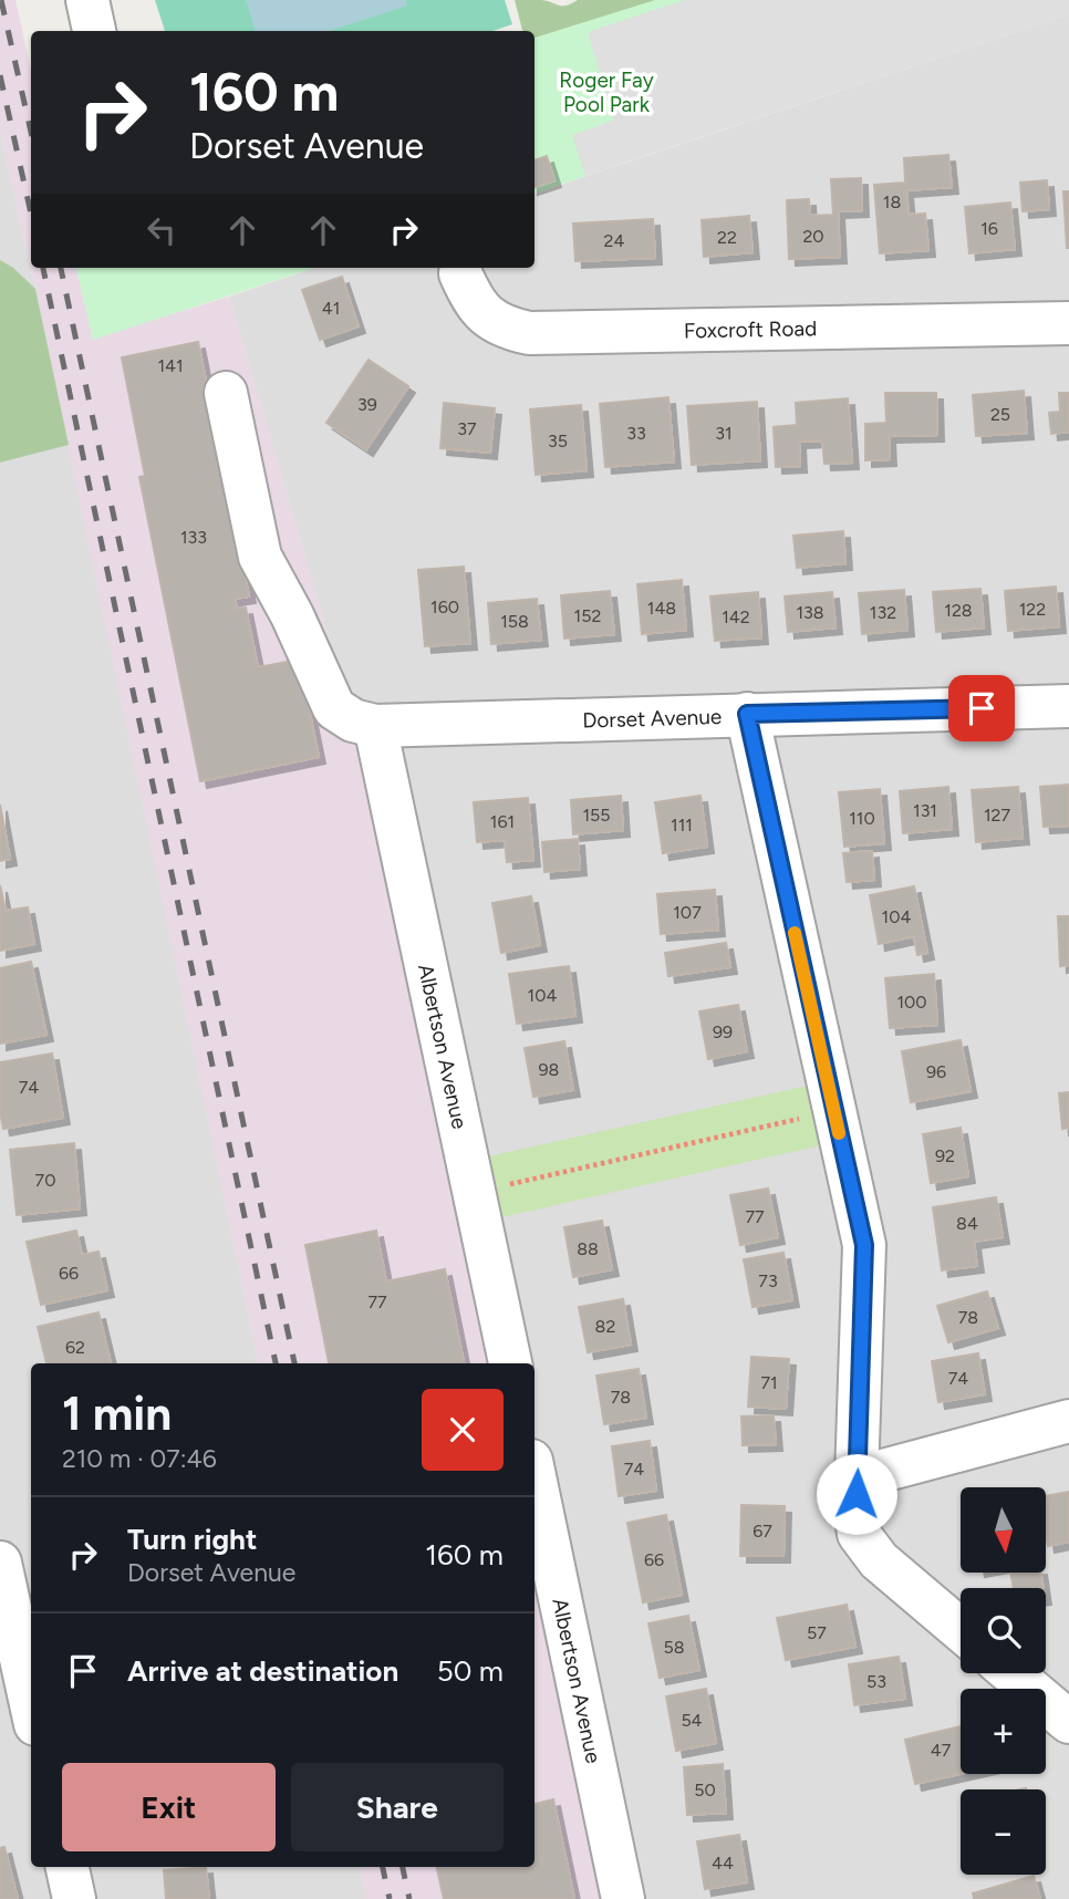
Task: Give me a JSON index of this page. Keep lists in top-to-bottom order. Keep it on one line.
{"streets":{"street":["Foxcroft Road","Dorset Avenue","Albertson Avenue"]},"crossings":[["Dorset Avenue","Albertson Avenue"]],"parks":["Roger Fay Pool Park"],"house_numbers":["18","16","20","22","24","41","141","39","25","37","33","31","35","133","160","148","122","128","138","132","152","142","158","131","155","127","110","161","111","107","104","104","100","99","98","96","74","92","70","77","84","88","66","73","77","78","82","62","74","71","78","74","67","66","57","58","53","54","47","50","44"],"north":"bottom","page":{"turn":["160 m","Dorset Avenue"],"heading":["1 min","210 m · 07:46"],"map_buttons":["+","−"],"list":[{"name":"Turn right","note":"Dorset Avenue","value":"160 m"},{"name":"Arrive at destination","value":"50 m"}],"buttons":["Exit","Share"]}}
